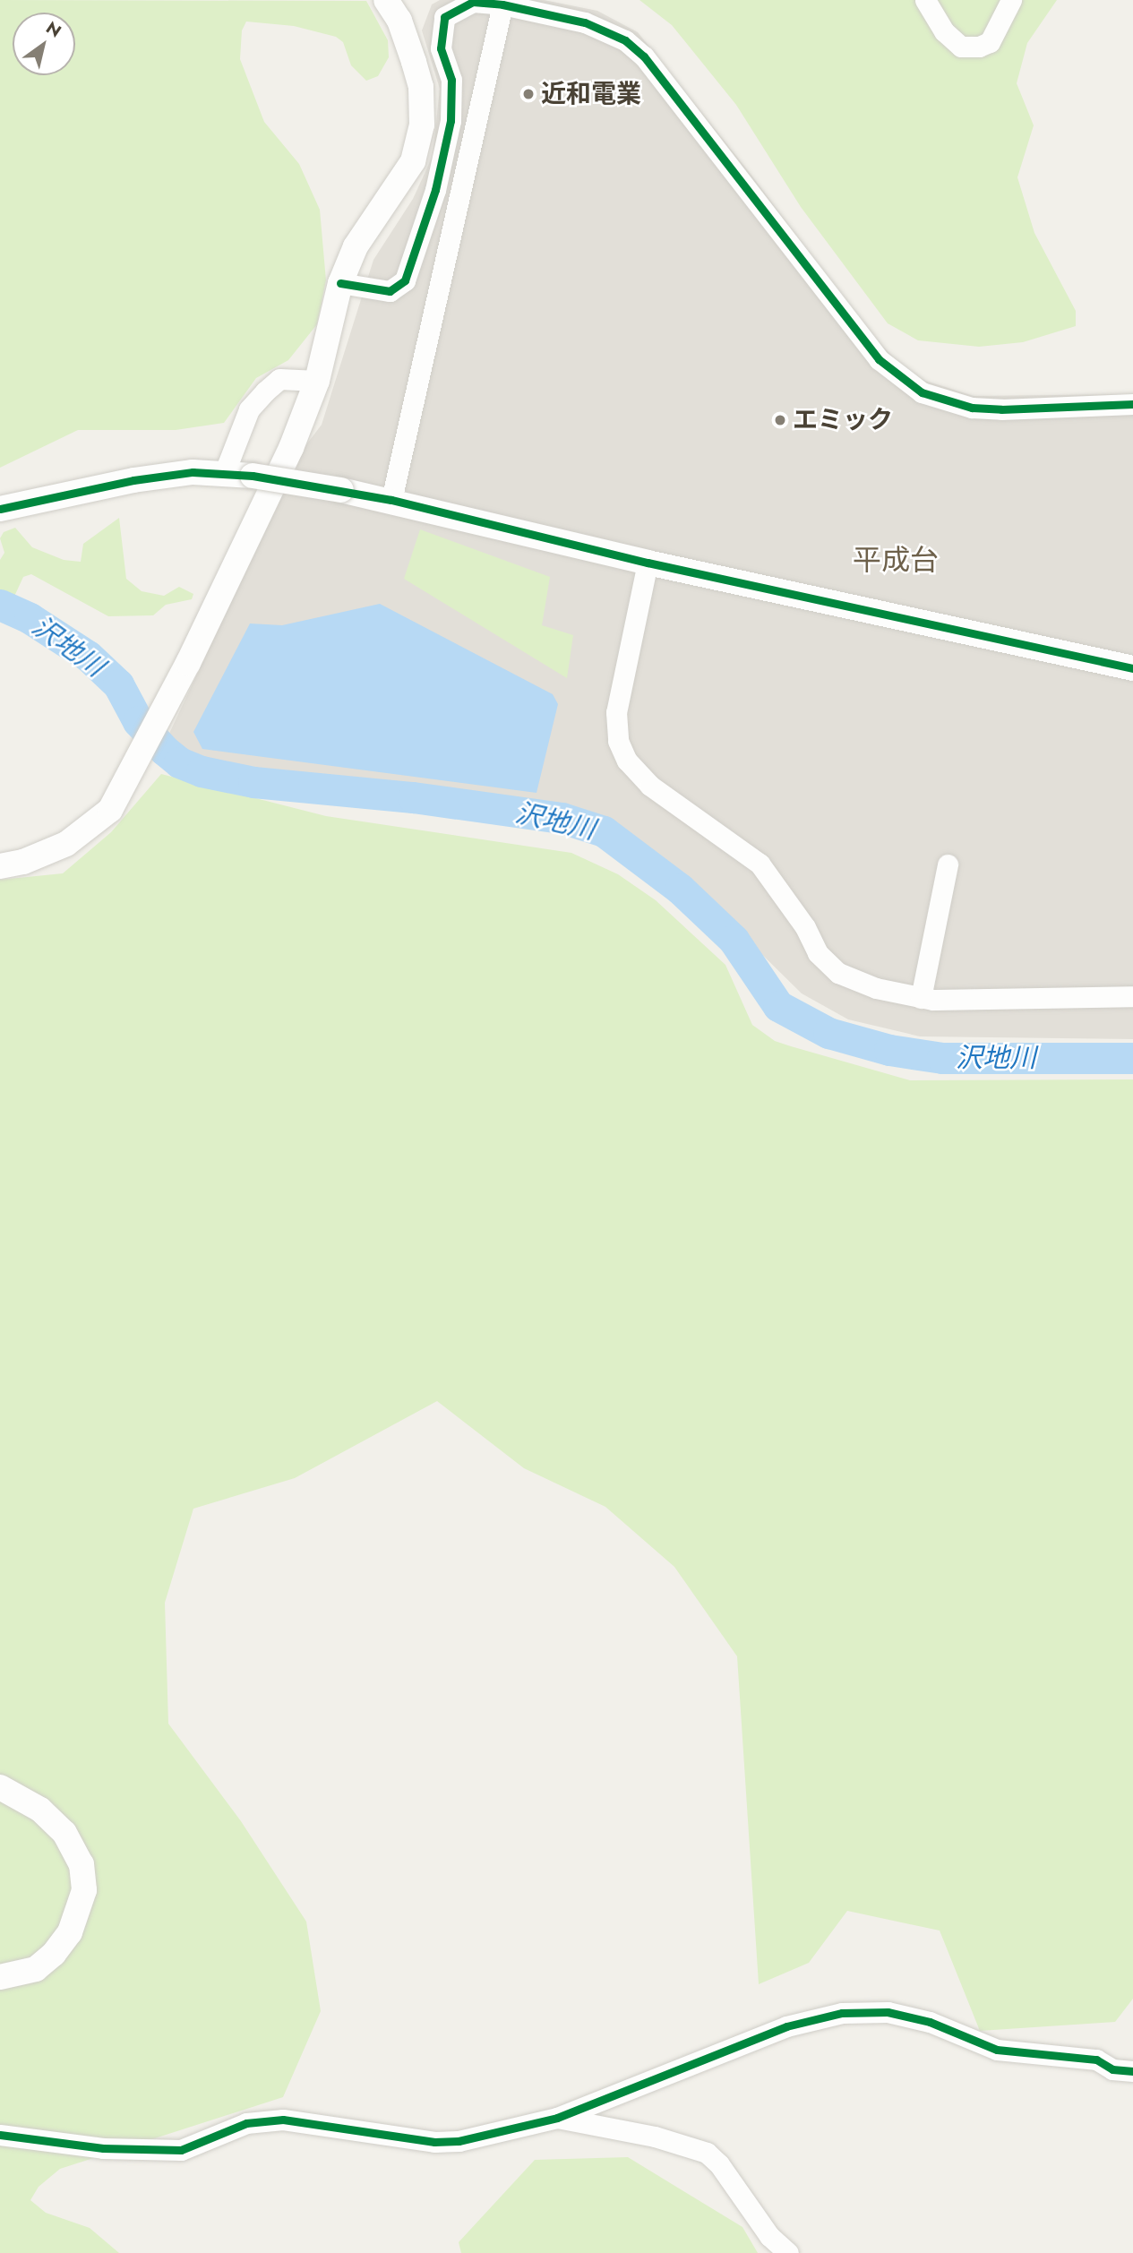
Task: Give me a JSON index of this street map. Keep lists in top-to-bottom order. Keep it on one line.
{"districts":["平成台"],"water":["沢地川"],"places":["近和電業","エミック"],"north":"top right"}
